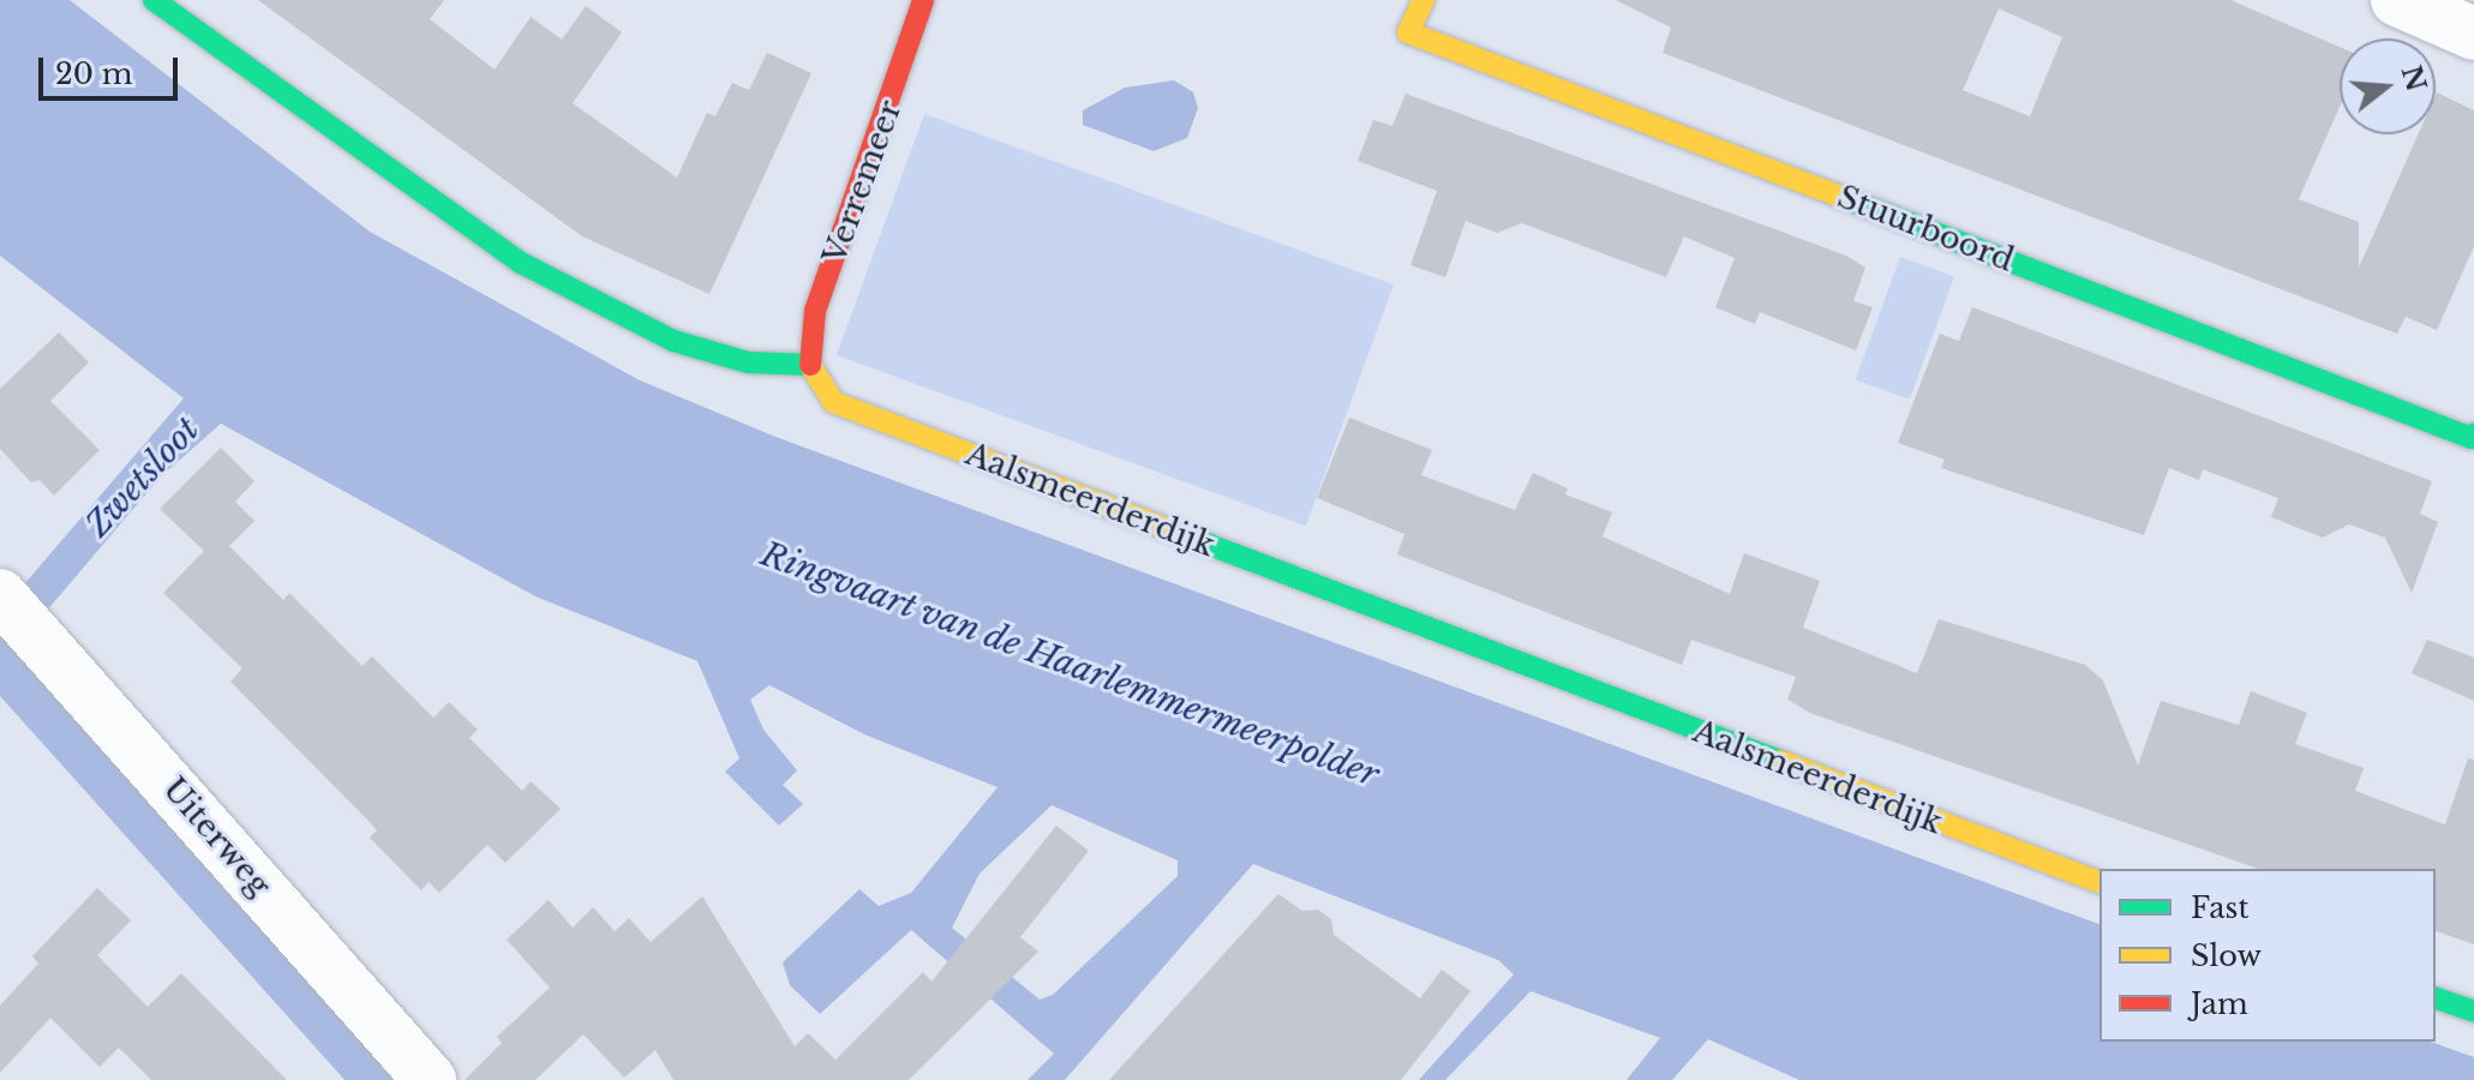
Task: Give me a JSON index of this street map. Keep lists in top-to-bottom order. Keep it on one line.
{"streets":{"street":["Verremeer","Stuurboord","Aalsmeerderdijk","Uiterweg"]},"crossings":[["Verremeer","Aalsmeerderdijk"]],"water":["Zwetsloot","Ringvaart van de Haarlemmermeerpolder"],"legend":["Fast","Slow","Jam"],"scale_bar":"20 m","north":"right"}
